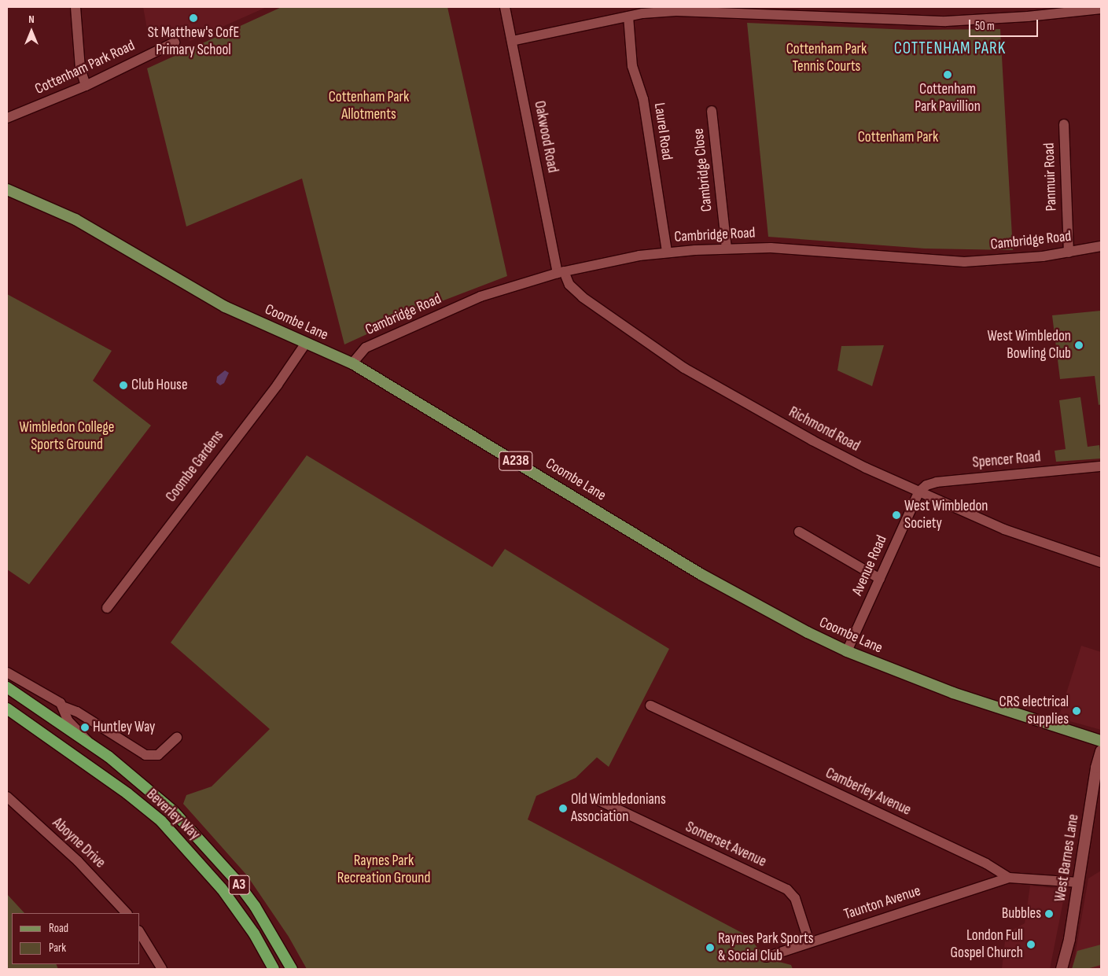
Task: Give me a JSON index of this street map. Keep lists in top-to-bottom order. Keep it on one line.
{"streets":{"highway":["Beverley Way","A3"],"main road":["Coombe Lane","A238","West Barnes Lane"],"street":["Cottenham Park Road","Laurel Road","Oakwood Road","Cambridge Close","Panmuir Road","Cambridge Road","Richmond Road","Spencer Road","Coombe Gardens","Avenue Road","Camberley Avenue","Aboyne Drive","Somerset Avenue","Taunton Avenue"]},"crossings":[["Laurel Road","Cambridge Road"],["Oakwood Road","Cambridge Road"],["Oakwood Road","Richmond Road"],["Cambridge Close","Cambridge Road"],["Panmuir Road","Cambridge Road"],["Cambridge Road","Coombe Lane"],["Cambridge Road","Richmond Road"],["Coombe Lane","Coombe Gardens"],["Coombe Lane","Avenue Road"],["Richmond Road","Spencer Road"],["Richmond Road","Avenue Road"],["Spencer Road","Avenue Road"],["Camberley Avenue","West Barnes Lane"],["Camberley Avenue","Taunton Avenue"],["Somerset Avenue","Taunton Avenue"]],"districts":["COTTENHAM PARK"],"parks":["Cottenham Park Tennis Courts","Cottenham Park Allotments","Cottenham Park","Wimbledon College Sports Ground","Raynes Park Recreation Ground"],"places":["St Matthew's CofE Primary School","Cottenham Park Pavillion","West Wimbledon Bowling Club","Club House","West Wimbledon Society","CRS electrical supplies","Huntley Way","Old Wimbledonians Association","Bubbles","London Full Gospel Church","Raynes Park Sports & Social Club"],"legend":["Road","Park"],"scale_bar":"50 m","north":"top"}
